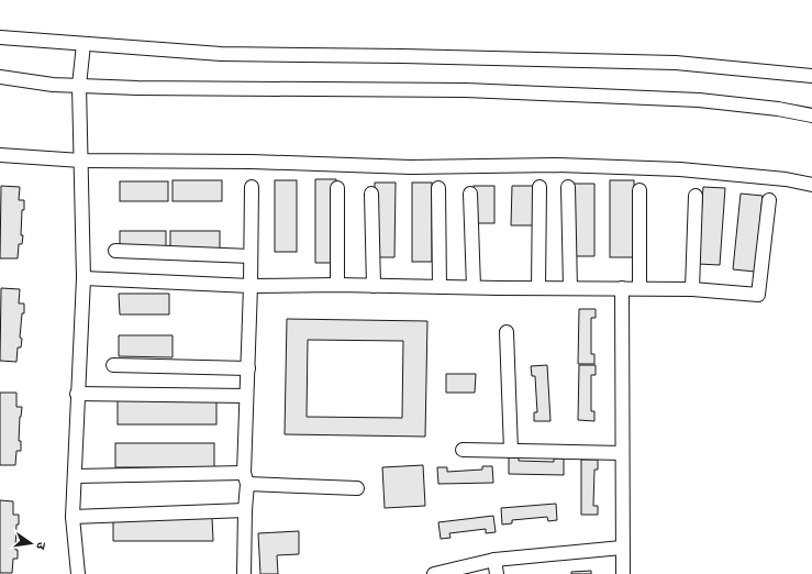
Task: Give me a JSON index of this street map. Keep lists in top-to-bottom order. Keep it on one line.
{"north":"right"}
